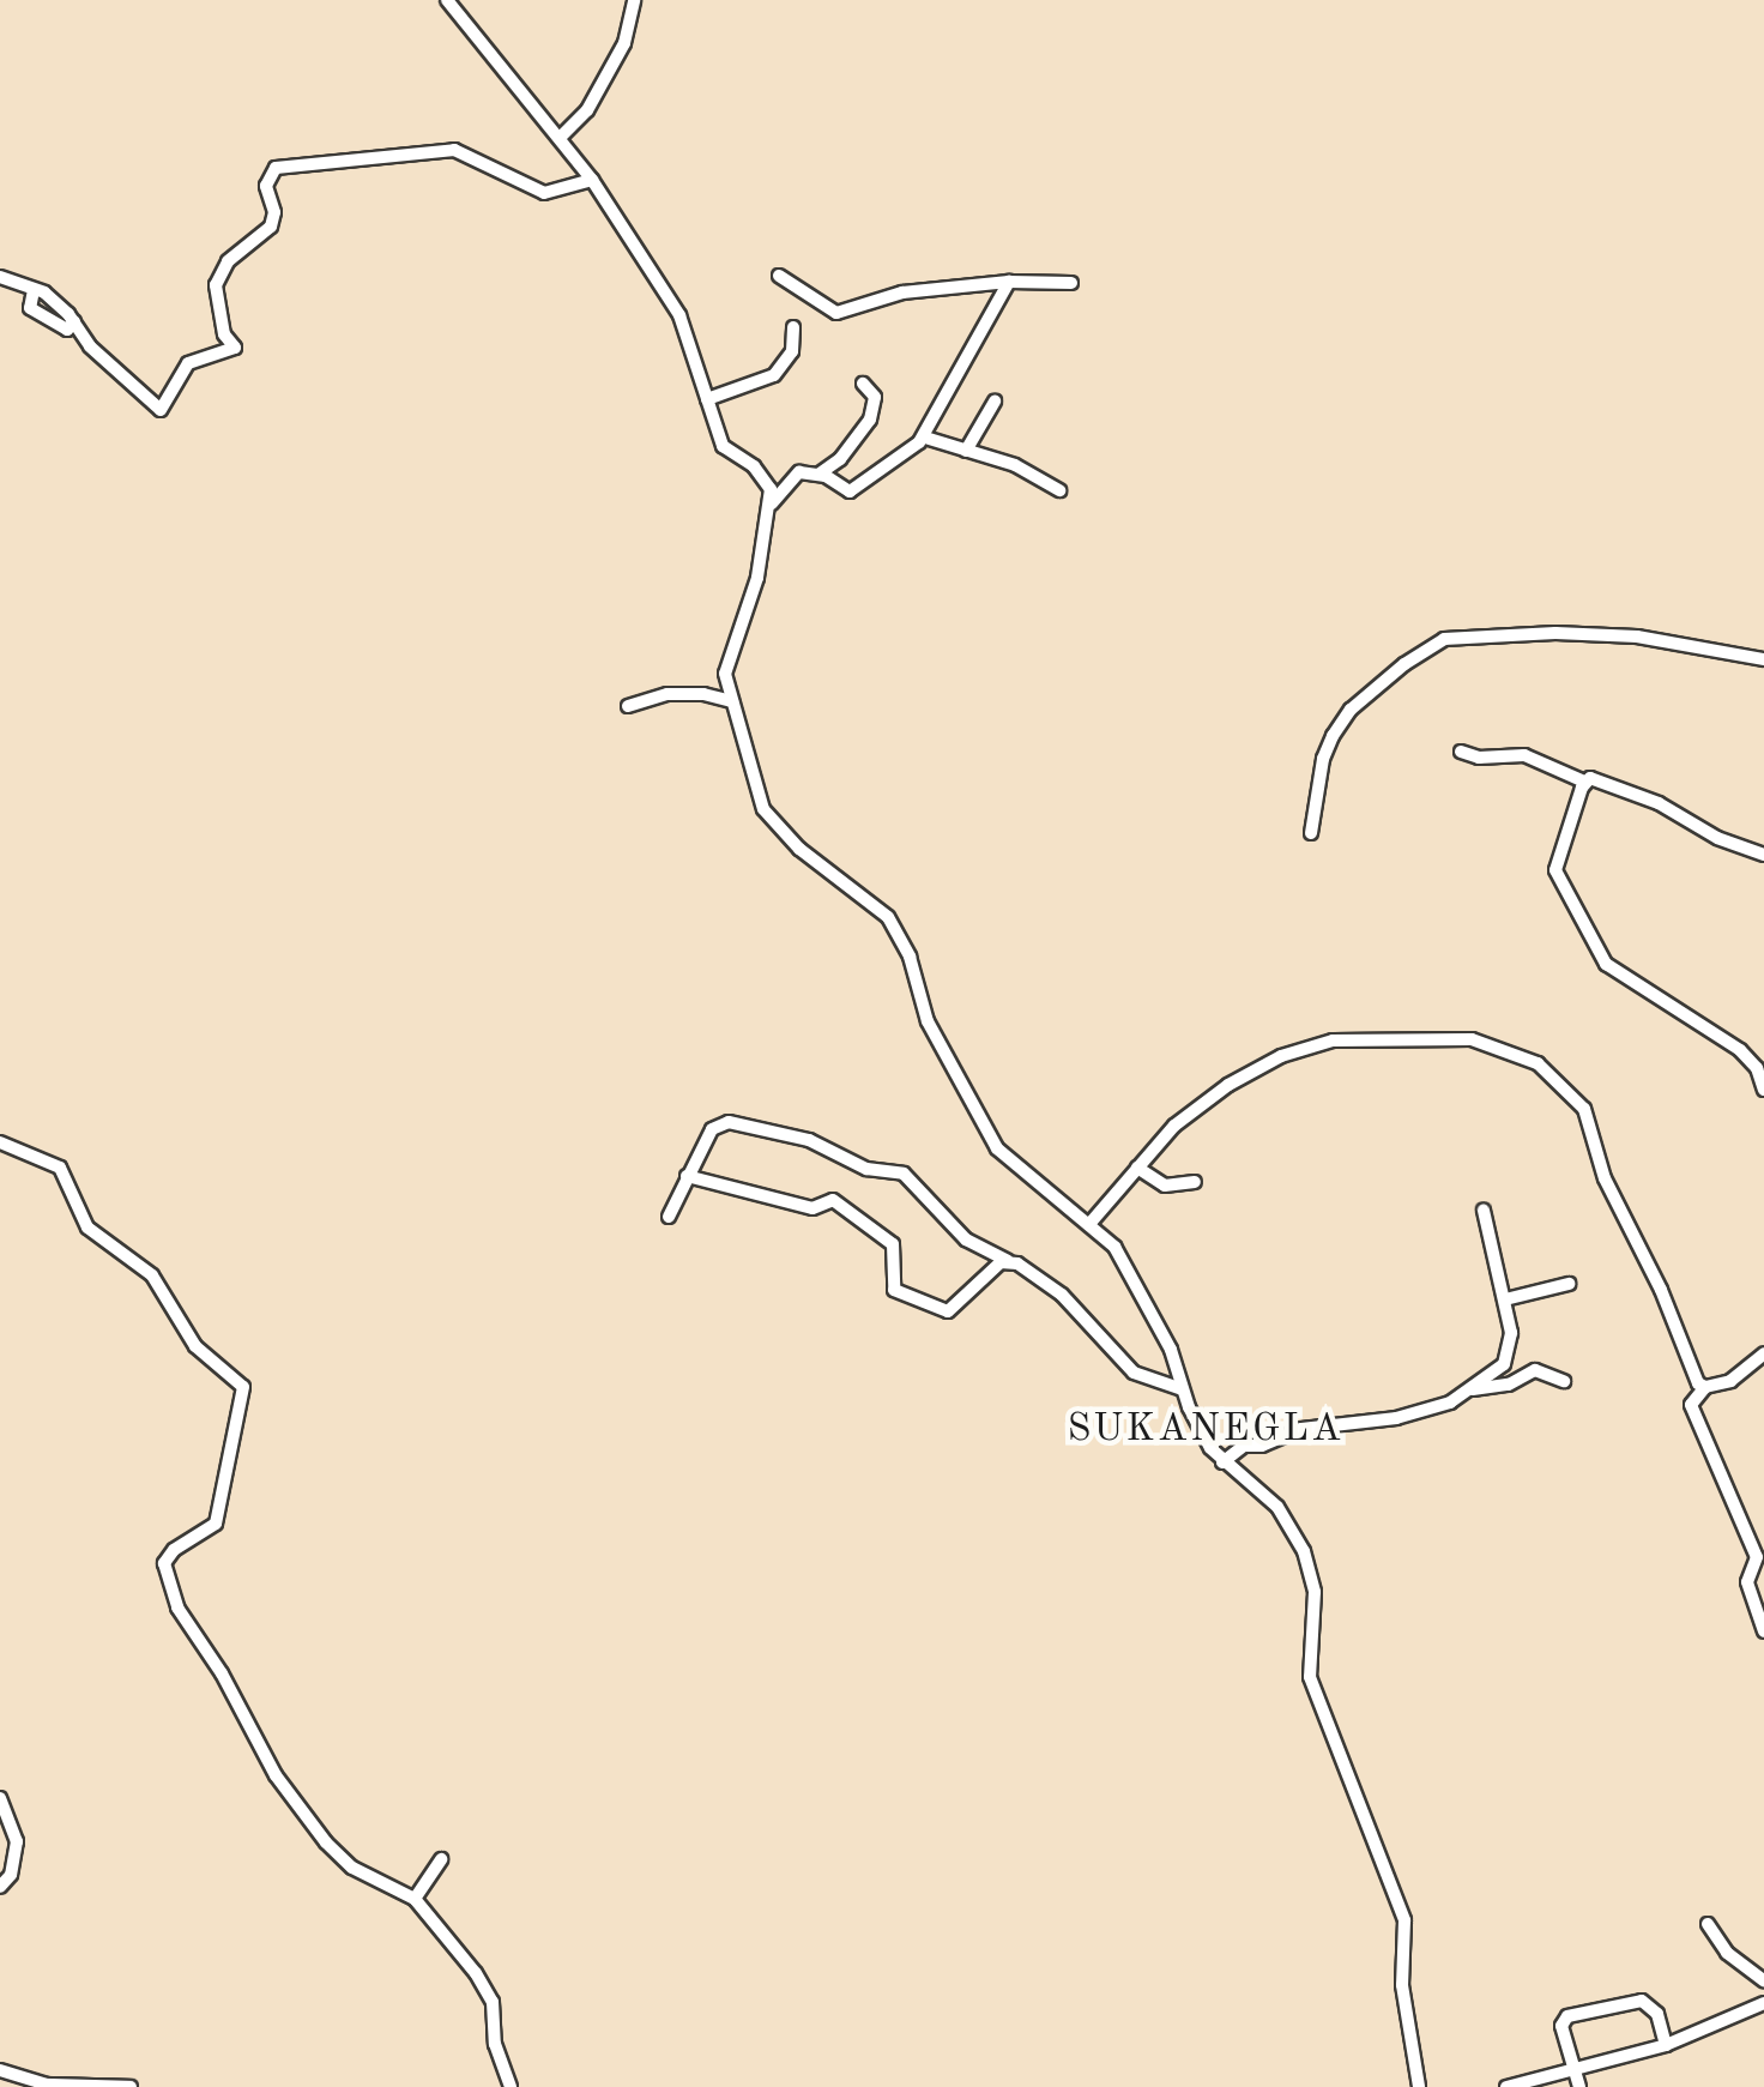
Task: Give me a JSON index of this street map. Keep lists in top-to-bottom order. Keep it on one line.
{"districts":["SUKANEGLA"]}
